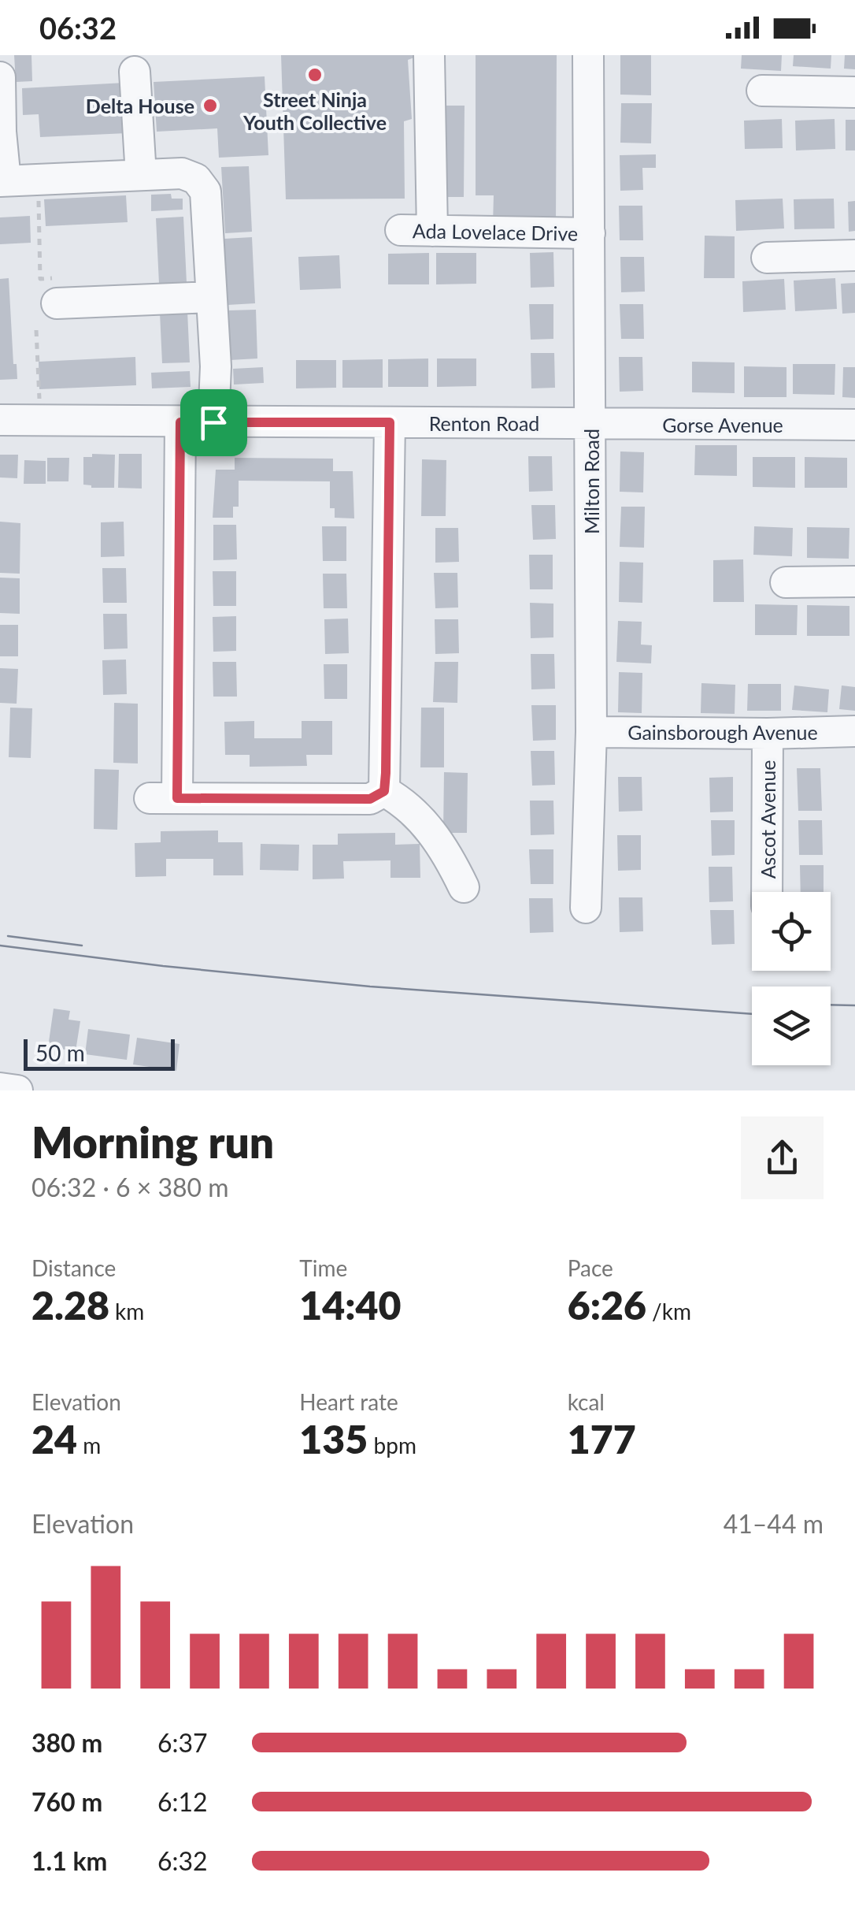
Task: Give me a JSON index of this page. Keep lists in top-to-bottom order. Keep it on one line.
{"streets":{"street":["Ada Lovelace Drive","Renton Road","Gorse Avenue","Milton Road","Gainsborough Avenue","Ascot Avenue"]},"crossings":[["Ada Lovelace Drive","Milton Road"],["Renton Road","Gorse Avenue"],["Renton Road","Milton Road"],["Gorse Avenue","Milton Road"],["Milton Road","Gainsborough Avenue"],["Gainsborough Avenue","Ascot Avenue"]],"places":["Street Ninja Youth Collective","Delta House"],"scale_bar":"50 m","page":{"status":"06:32","scale":"50 m","heading":["Morning run","06:32 · 6 × 380 m"],"stats":[["Distance","2.28 km"],["Time","14:40"],["Pace","6:26 /km"],["Elevation","24 m"],["Heart rate","135 bpm"],["kcal","177"]],"chart":["Elevation","41–44 m"],"list":[{"name":"380 m","note":"6:37"},{"name":"760 m","note":"6:12"},{"name":"1.1 km","note":"6:32"}]}}
